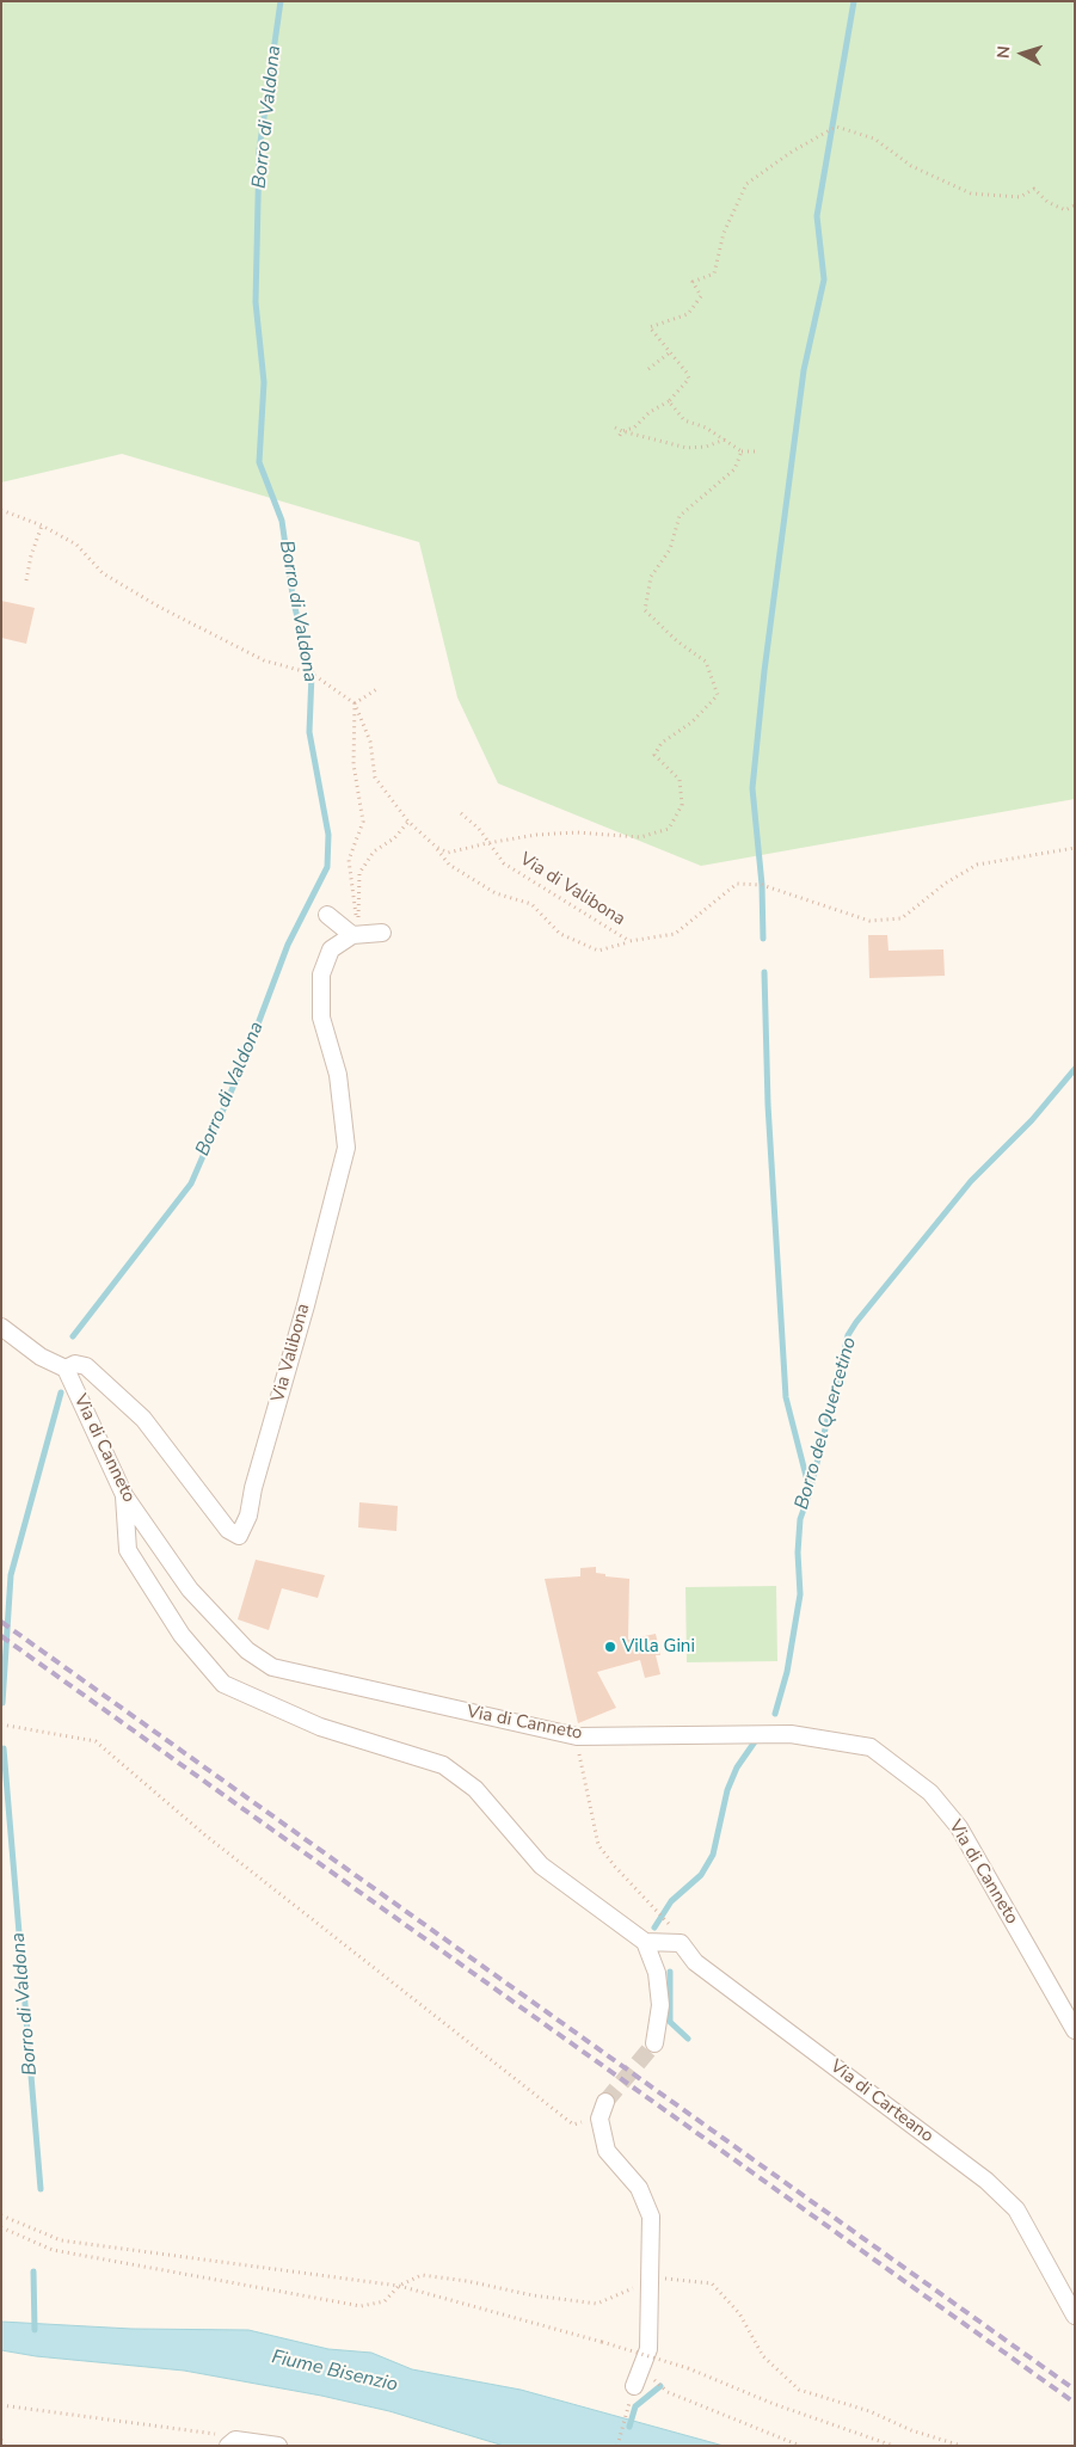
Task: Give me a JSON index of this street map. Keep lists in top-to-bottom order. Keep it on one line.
{"streets":{"street":["Via Valibona","Via di Canneto","Via di Carteano"],"path":["Via di Valibona"]},"crossings":[["Via Valibona","Via di Canneto"]],"water":["Borro di Valdona","Borro del Quercetino","Fiume Bisenzio"],"places":["Villa Gini"],"north":"left"}
